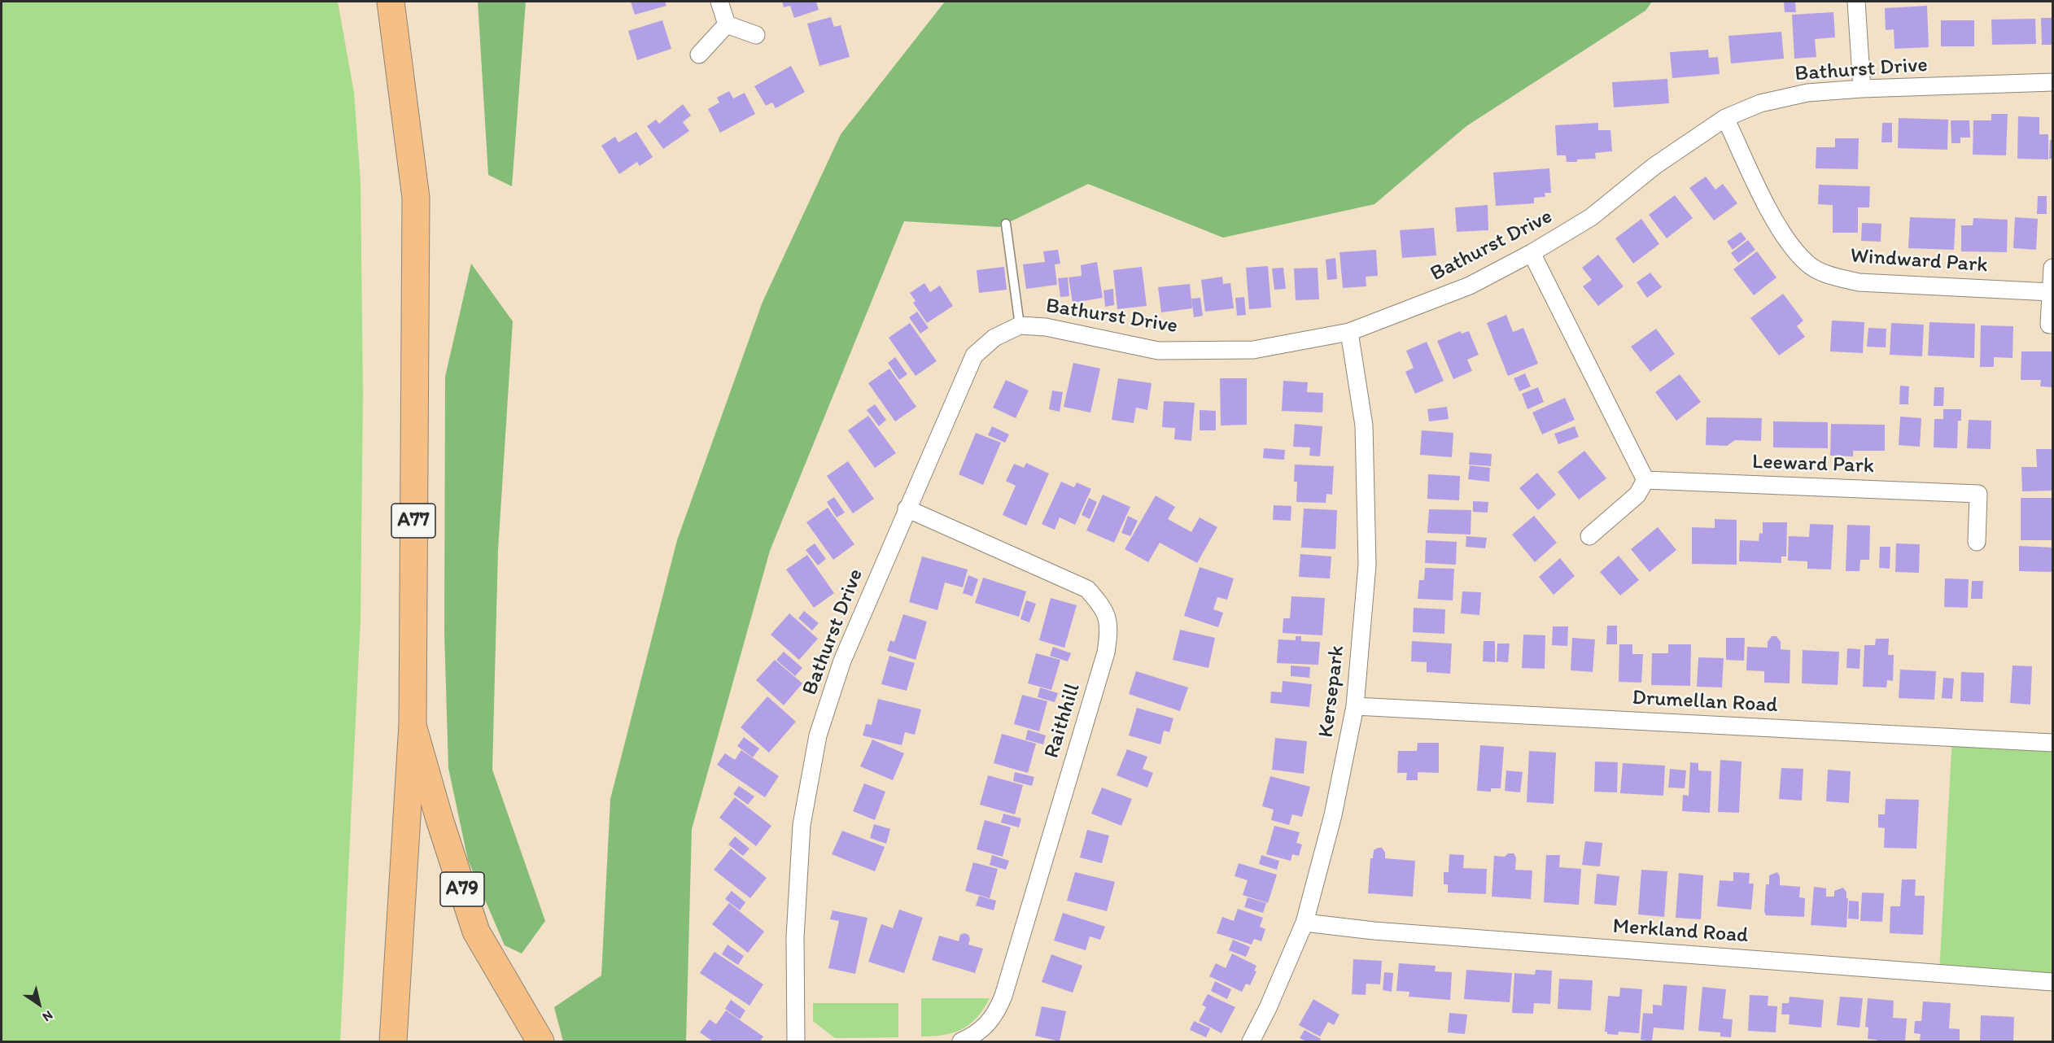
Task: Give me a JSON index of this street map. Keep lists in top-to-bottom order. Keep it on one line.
{"streets":{"main road":["A77","A79"],"street":["Bathurst Drive","Windward Park","Leeward Park","Kersepark","Drumellan Road","Raithhill","Merkland Road"]},"crossings":[["Bathurst Drive","Windward Park"],["Bathurst Drive","Kersepark"],["Bathurst Drive","Raithhill"],["A77","A79"],["Kersepark","Drumellan Road"],["Kersepark","Merkland Road"]],"north":"bottom right"}
